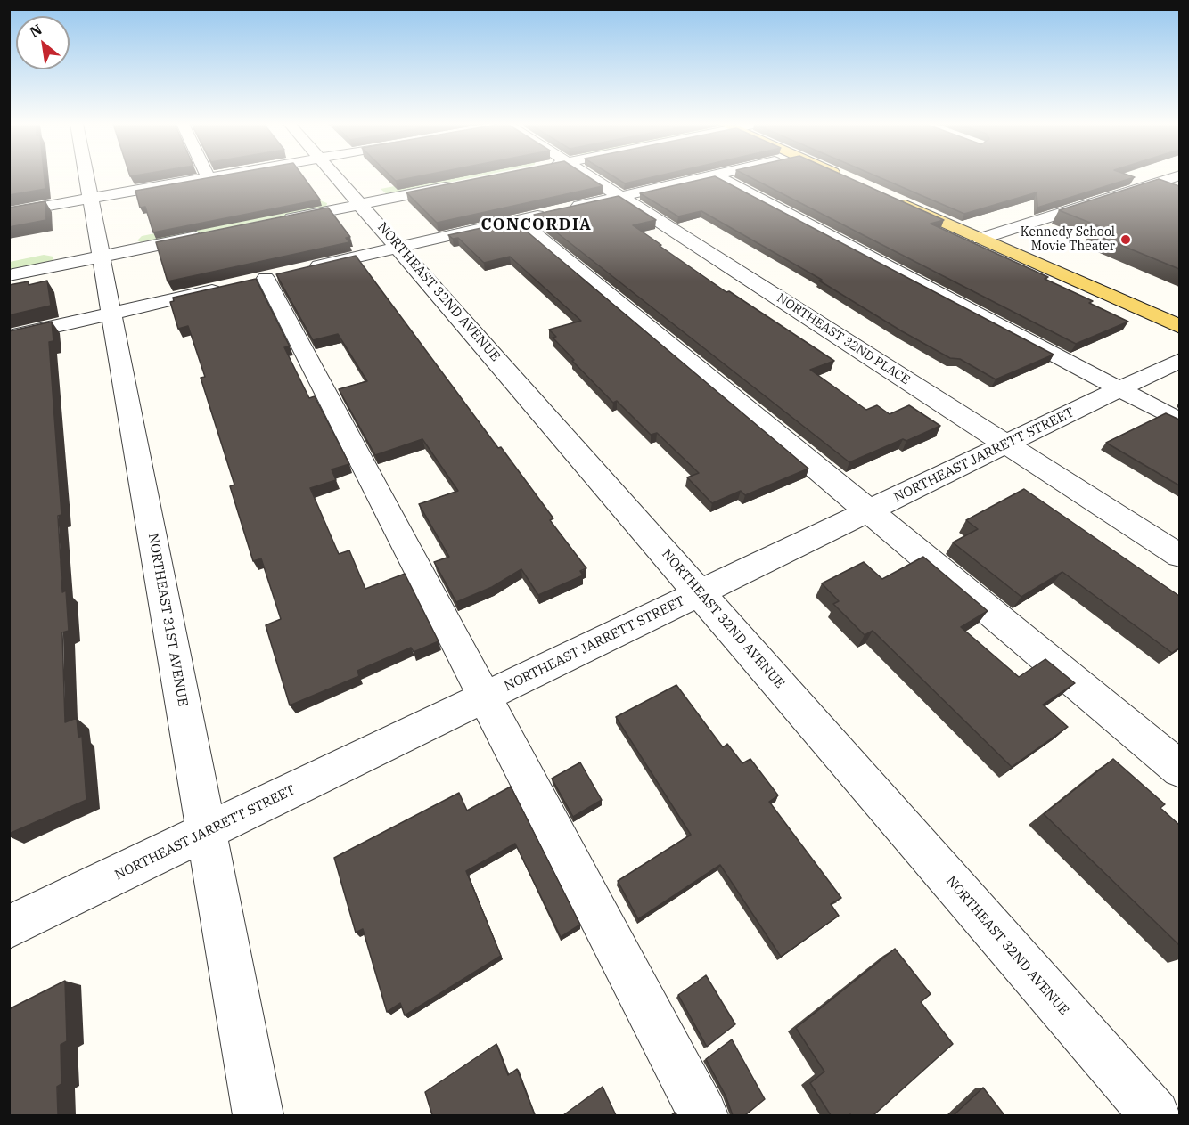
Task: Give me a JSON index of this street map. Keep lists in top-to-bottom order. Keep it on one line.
{"streets":{"street":["NORTHEAST 32ND AVENUE","NORTHEAST 32ND PLACE","NORTHEAST JARRETT STREET","NORTHEAST 31ST AVENUE"]},"crossings":[["NORTHEAST 32ND AVENUE","NORTHEAST JARRETT STREET"],["NORTHEAST 32ND PLACE","NORTHEAST JARRETT STREET"],["NORTHEAST JARRETT STREET","NORTHEAST 31ST AVENUE"]],"districts":["CONCORDIA"],"places":["Kennedy School Movie Theater"],"north":"top left"}
